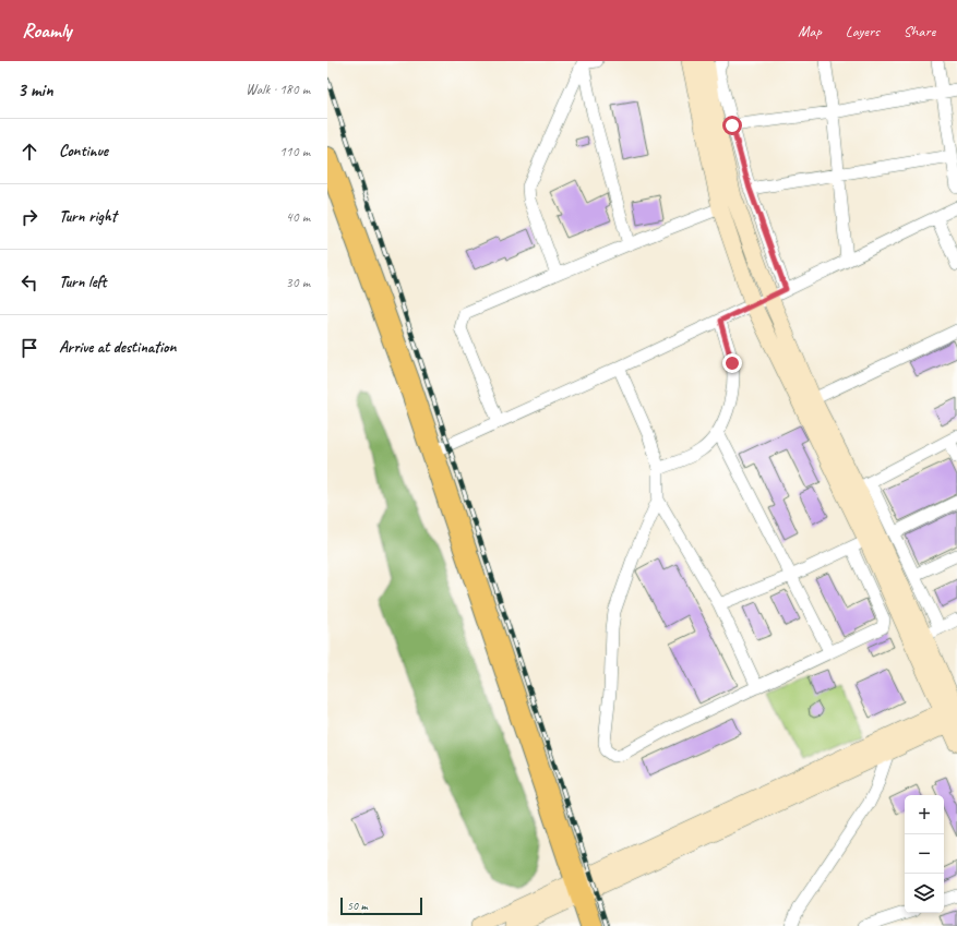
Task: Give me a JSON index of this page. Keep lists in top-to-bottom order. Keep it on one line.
{"scale_bar":"50 m","page":{"header":"Roamly","nav":["Map","Layers","Share"],"heading":["3 min","Walk · 180 m"],"list":[["Continue","110 m"],["Turn right","40 m"],["Turn left","30 m"],"Arrive at destination"],"map_buttons":["+","−"],"scale":"50 m"}}
